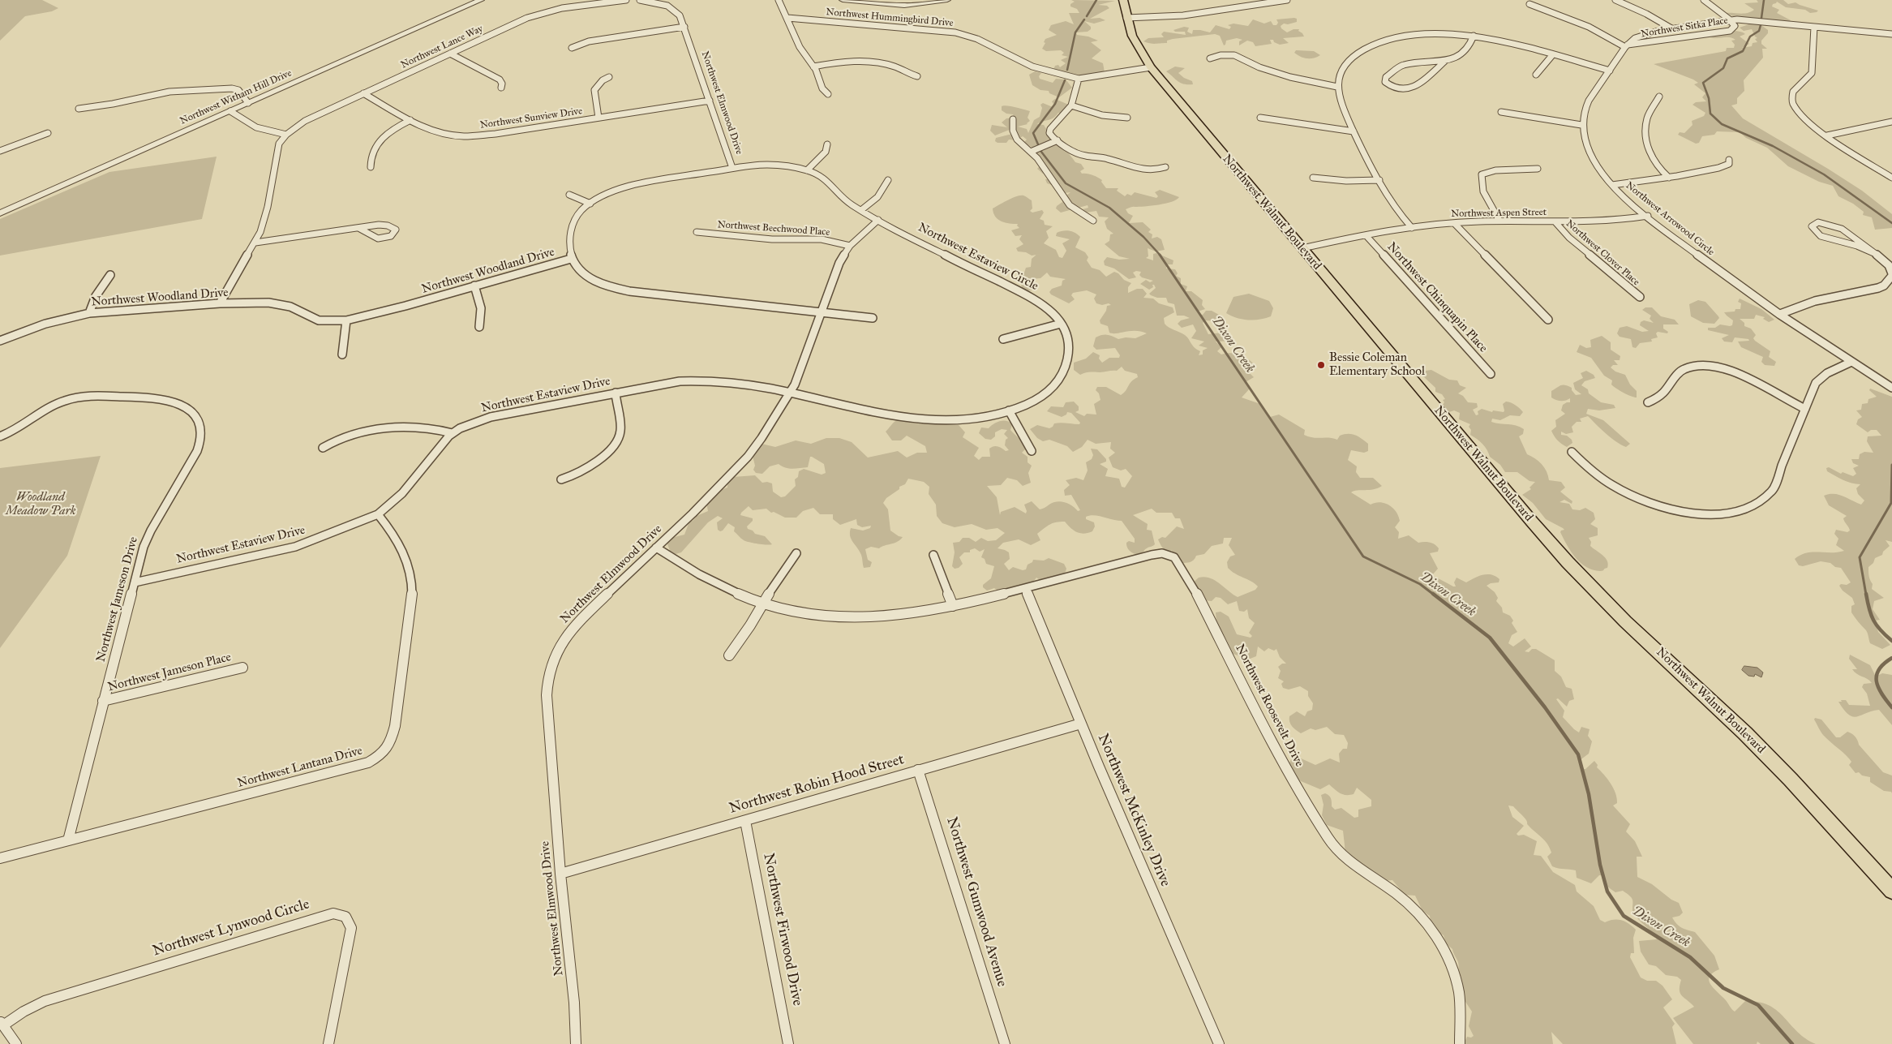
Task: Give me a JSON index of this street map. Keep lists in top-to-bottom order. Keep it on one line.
{"streets":{"main road":["Northwest Walnut Boulevard"],"street":["Northwest Hummingbird Drive","Northwest Sitka Place","Northwest Lance Way","Northwest Witham Hill Drive","Northwest Elmwood Drive","Northwest Sunview Drive","Northwest Aspen Street","Northwest Arrowood Circle","Northwest Beechwood Place","Northwest Clover Place","Northwest Estaview Circle","Northwest Woodland Drive","Northwest Chinquapin Place","Northwest Estaview Drive","Northwest Jameson Drive","Northwest Jameson Place","Northwest Roosevelt Drive","Northwest Lantana Drive","Northwest Robin Hood Street","Northwest McKinley Drive","Northwest Gumwood Avenue","Northwest Lynwood Circle","Northwest Firwood Drive"]},"crossings":[["Northwest Sitka Place","Northwest Arrowood Circle"],["Northwest Lance Way","Northwest Sunview Drive"],["Northwest Elmwood Drive","Northwest Sunview Drive"],["Northwest Elmwood Drive","Northwest Beechwood Place"],["Northwest Elmwood Drive","Northwest Estaview Circle"],["Northwest Elmwood Drive","Northwest Woodland Drive"],["Northwest Elmwood Drive","Northwest Estaview Drive"],["Northwest Elmwood Drive","Northwest Roosevelt Drive"],["Northwest Elmwood Drive","Northwest Robin Hood Street"],["Northwest Walnut Boulevard","Northwest Aspen Street"],["Northwest Aspen Street","Northwest Arrowood Circle"],["Northwest Aspen Street","Northwest Clover Place"],["Northwest Aspen Street","Northwest Chinquapin Place"],["Northwest Estaview Circle","Northwest Estaview Drive"],["Northwest Estaview Drive","Northwest Jameson Drive"],["Northwest Estaview Drive","Northwest Lantana Drive"],["Northwest Jameson Drive","Northwest Jameson Place"],["Northwest Jameson Drive","Northwest Lantana Drive"],["Northwest Roosevelt Drive","Northwest McKinley Drive"],["Northwest Robin Hood Street","Northwest McKinley Drive"],["Northwest Robin Hood Street","Northwest Gumwood Avenue"],["Northwest Robin Hood Street","Northwest Firwood Drive"]],"water":["Dixon Creek"],"parks":["Woodland Meadow Park"],"places":["Bessie Coleman Elementary School"]}
